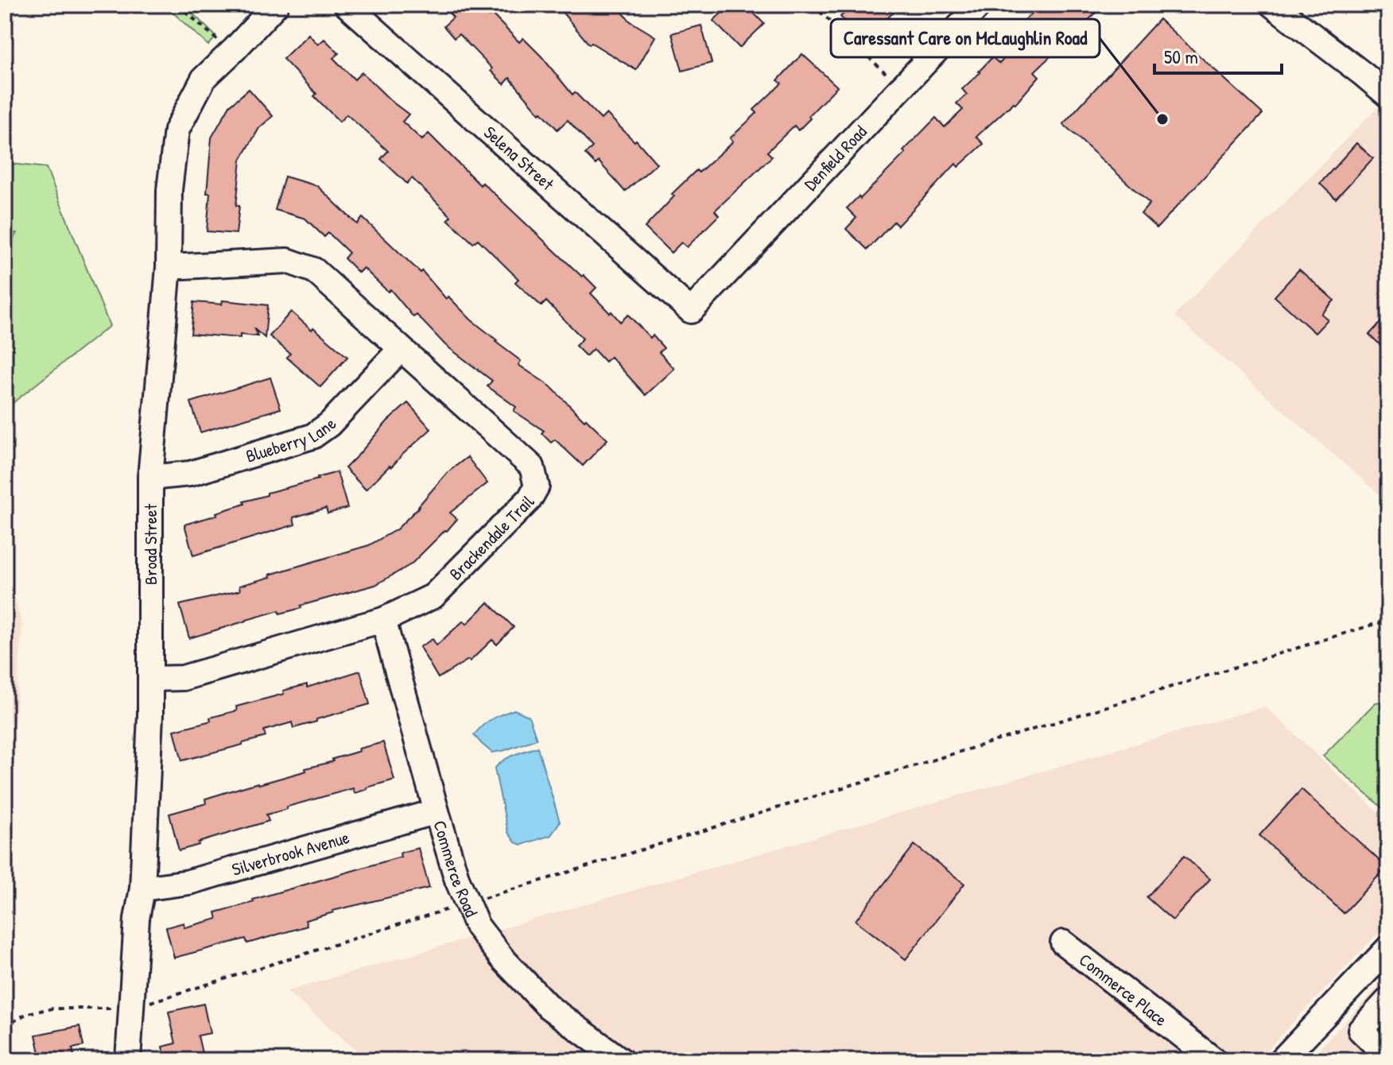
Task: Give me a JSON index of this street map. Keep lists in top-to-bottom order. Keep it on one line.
{"streets":{"street":["Selena Street","Denfield Road","Blueberry Lane","Brackendale Trail","Broad Street","Silverbrook Avenue","Commerce Road","Commerce Place"]},"crossings":[["Selena Street","Denfield Road"],["Blueberry Lane","Brackendale Trail"],["Blueberry Lane","Broad Street"],["Brackendale Trail","Broad Street"],["Brackendale Trail","Commerce Road"],["Broad Street","Silverbrook Avenue"],["Silverbrook Avenue","Commerce Road"]],"places":["Caressant Care on McLaughlin Road"],"scale_bar":"50 m"}
